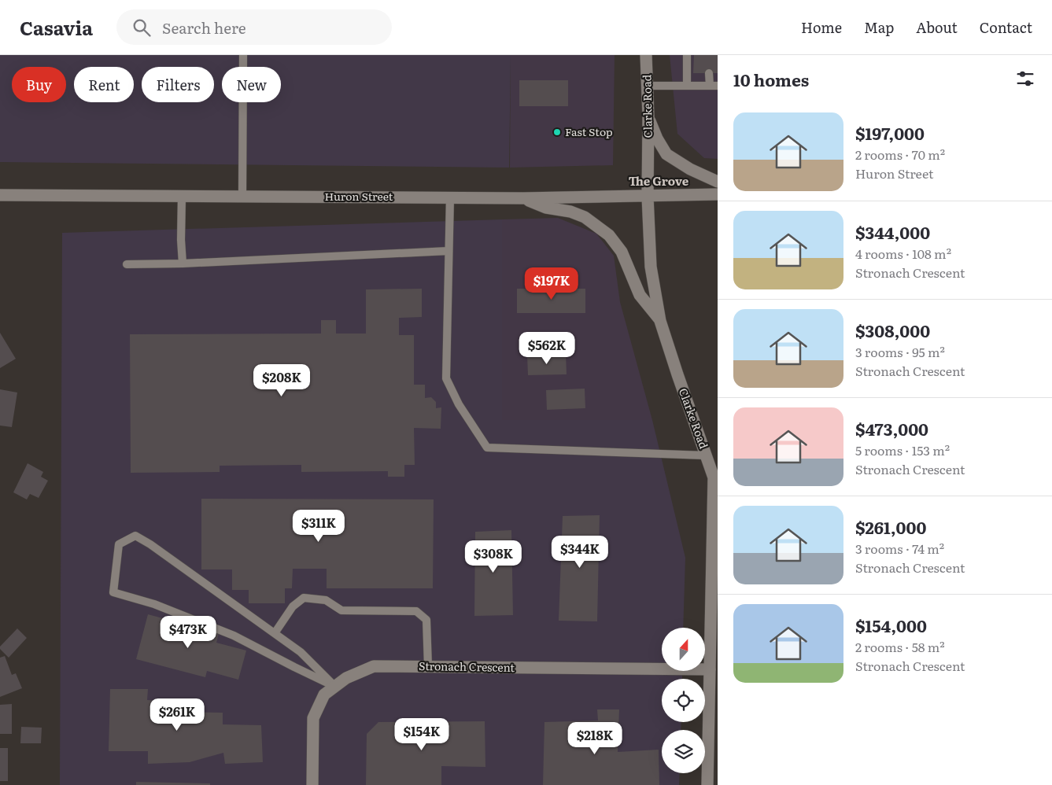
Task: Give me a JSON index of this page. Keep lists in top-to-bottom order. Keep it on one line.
{"streets":{"main road":["Clarke Road","Huron Street","Stronach Crescent"]},"crossings":[["Clarke Road","Huron Street"],["Clarke Road","Stronach Crescent"]],"districts":["The Grove"],"places":["Fast Stop"],"north":"top","page":{"header":"Casavia","search":"Search here","nav":["Home","Map","About","Contact"],"heading":"10 homes","chip":["Buy","Rent","Filters","New"],"list":[{"name":"$197,000","note":"2 rooms · 70 m² · Huron Street"},{"name":"$344,000","note":"4 rooms · 108 m² · Stronach Crescent"},{"name":"$308,000","note":"3 rooms · 95 m² · Stronach Crescent"},{"name":"$473,000","note":"5 rooms · 153 m² · Stronach Crescent"},{"name":"$261,000","note":"3 rooms · 74 m² · Stronach Crescent"},{"name":"$154,000","note":"2 rooms · 58 m² · Stronach Crescent"}],"price":["$197K","$562K","$208K","$311K","$344K","$308K","$473K","$261K","$154K","$218K"]}}
